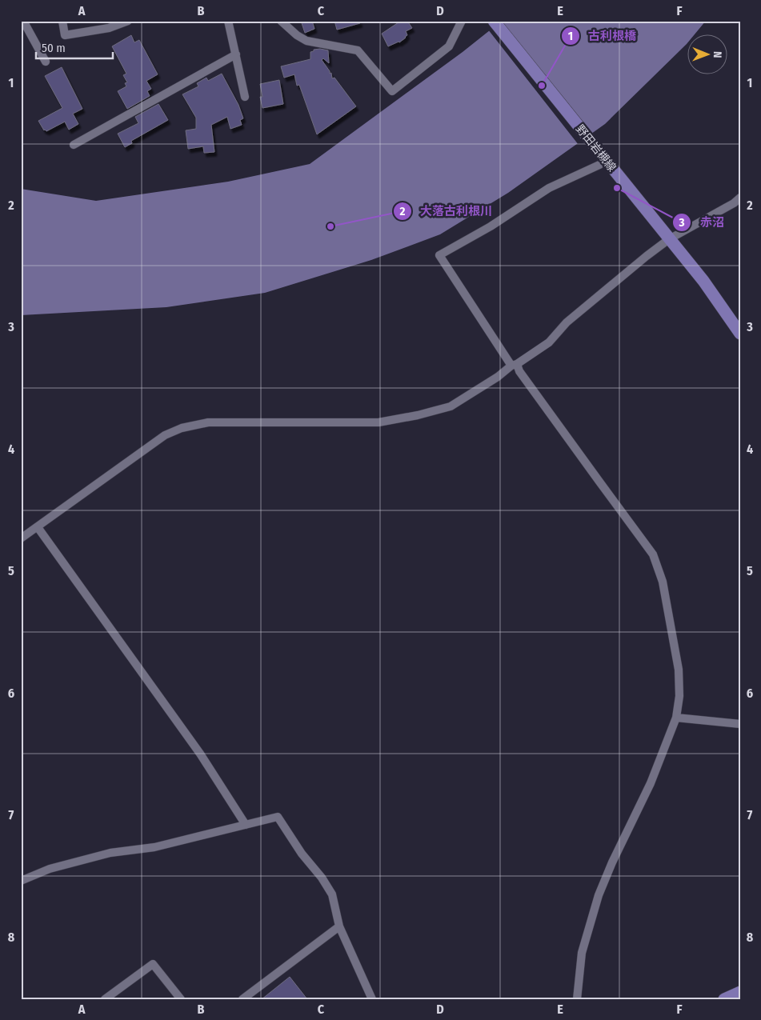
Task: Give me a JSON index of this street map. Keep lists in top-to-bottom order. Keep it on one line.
{"streets":{"main road":["野田岩槻線"]},"places":["古利根橋","赤沼","大落古利根川"],"scale_bar":"50 m","north":"right","grid":{"columns":["A","B","C","D","E","F"],"rows":["1","2","3","4","5","6","7","8"]}}
